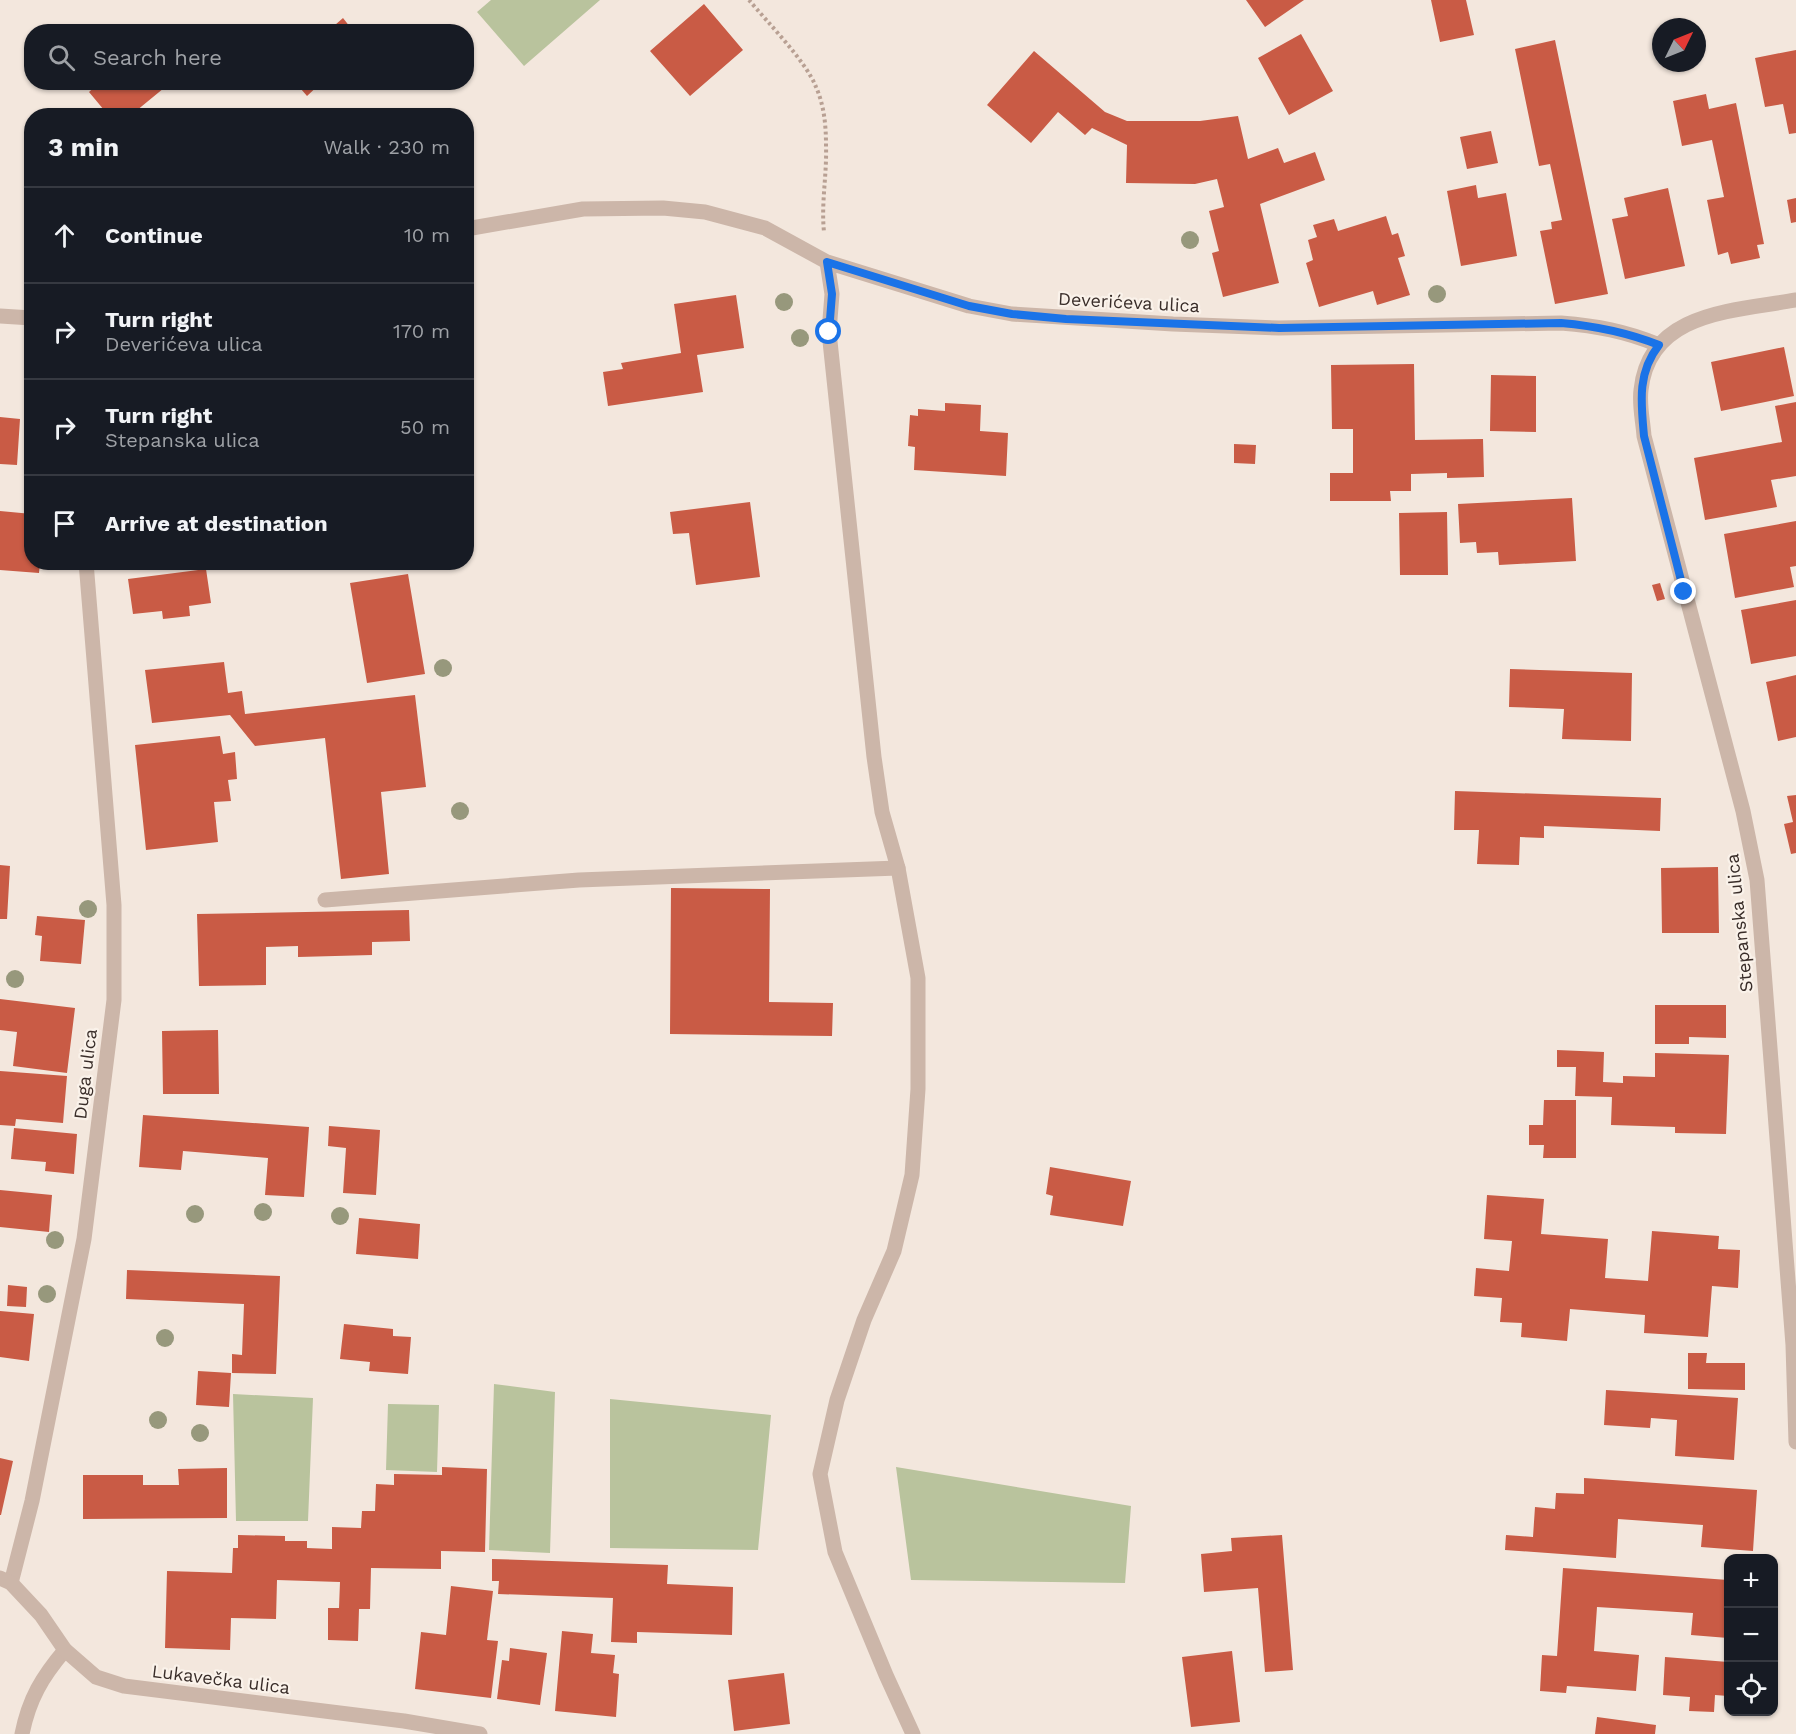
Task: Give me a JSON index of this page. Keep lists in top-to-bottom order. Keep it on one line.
{"streets":{"street":["Deverićeva ulica","Stepanska ulica","Duga ulica","Lukavečka ulica"]},"crossings":[["Deverićeva ulica","Stepanska ulica"],["Duga ulica","Lukavečka ulica"]],"north":"top right","page":{"search":"Search here","heading":["3 min","Walk · 230 m"],"list":[["Continue","10 m"],["Turn right","Deverićeva ulica","170 m"],["Turn right","Stepanska ulica","50 m"],"Arrive at destination"],"map_buttons":["+","−"]}}
